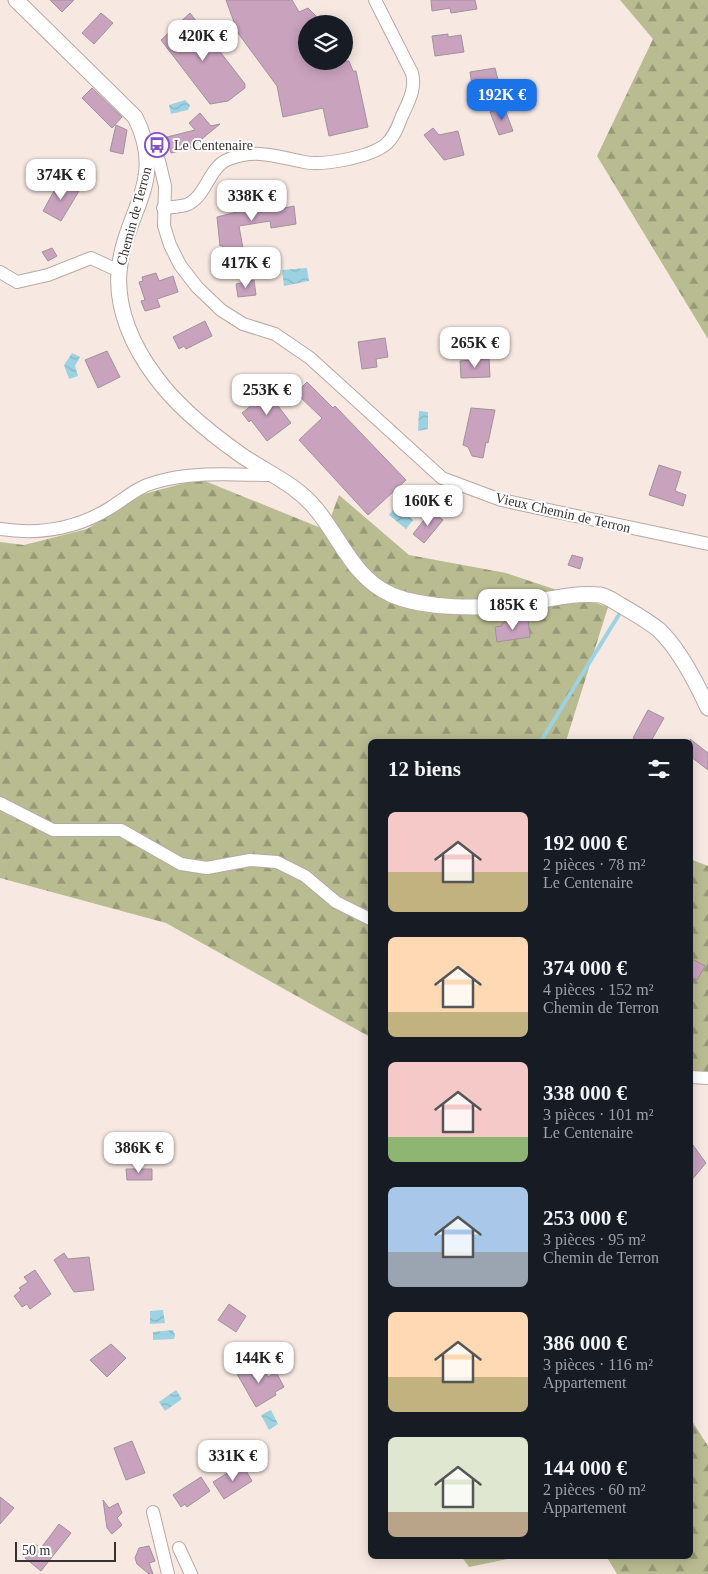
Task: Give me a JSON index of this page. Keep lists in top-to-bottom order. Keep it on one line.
{"streets":{"street":["Chemin de Terron","Vieux Chemin de Terron"]},"crossings":[["Chemin de Terron","Vieux Chemin de Terron"]],"places":{"bus stop":["Le Centenaire"]},"scale_bar":"50 m","page":{"price":["420K €","192K €","374K €","338K €","417K €","265K €","253K €","160K €","185K €","386K €","144K €","331K €"],"heading":"12 biens","list":[{"name":"192 000 €","note":"2 pièces · 78 m² · Le Centenaire"},{"name":"374 000 €","note":"4 pièces · 152 m² · Chemin de Terron"},{"name":"338 000 €","note":"3 pièces · 101 m² · Le Centenaire"},{"name":"253 000 €","note":"3 pièces · 95 m² · Chemin de Terron"},{"name":"386 000 €","note":"3 pièces · 116 m² · Appartement"},{"name":"144 000 €","note":"2 pièces · 60 m² · Appartement"}],"scale":"50 m"}}
